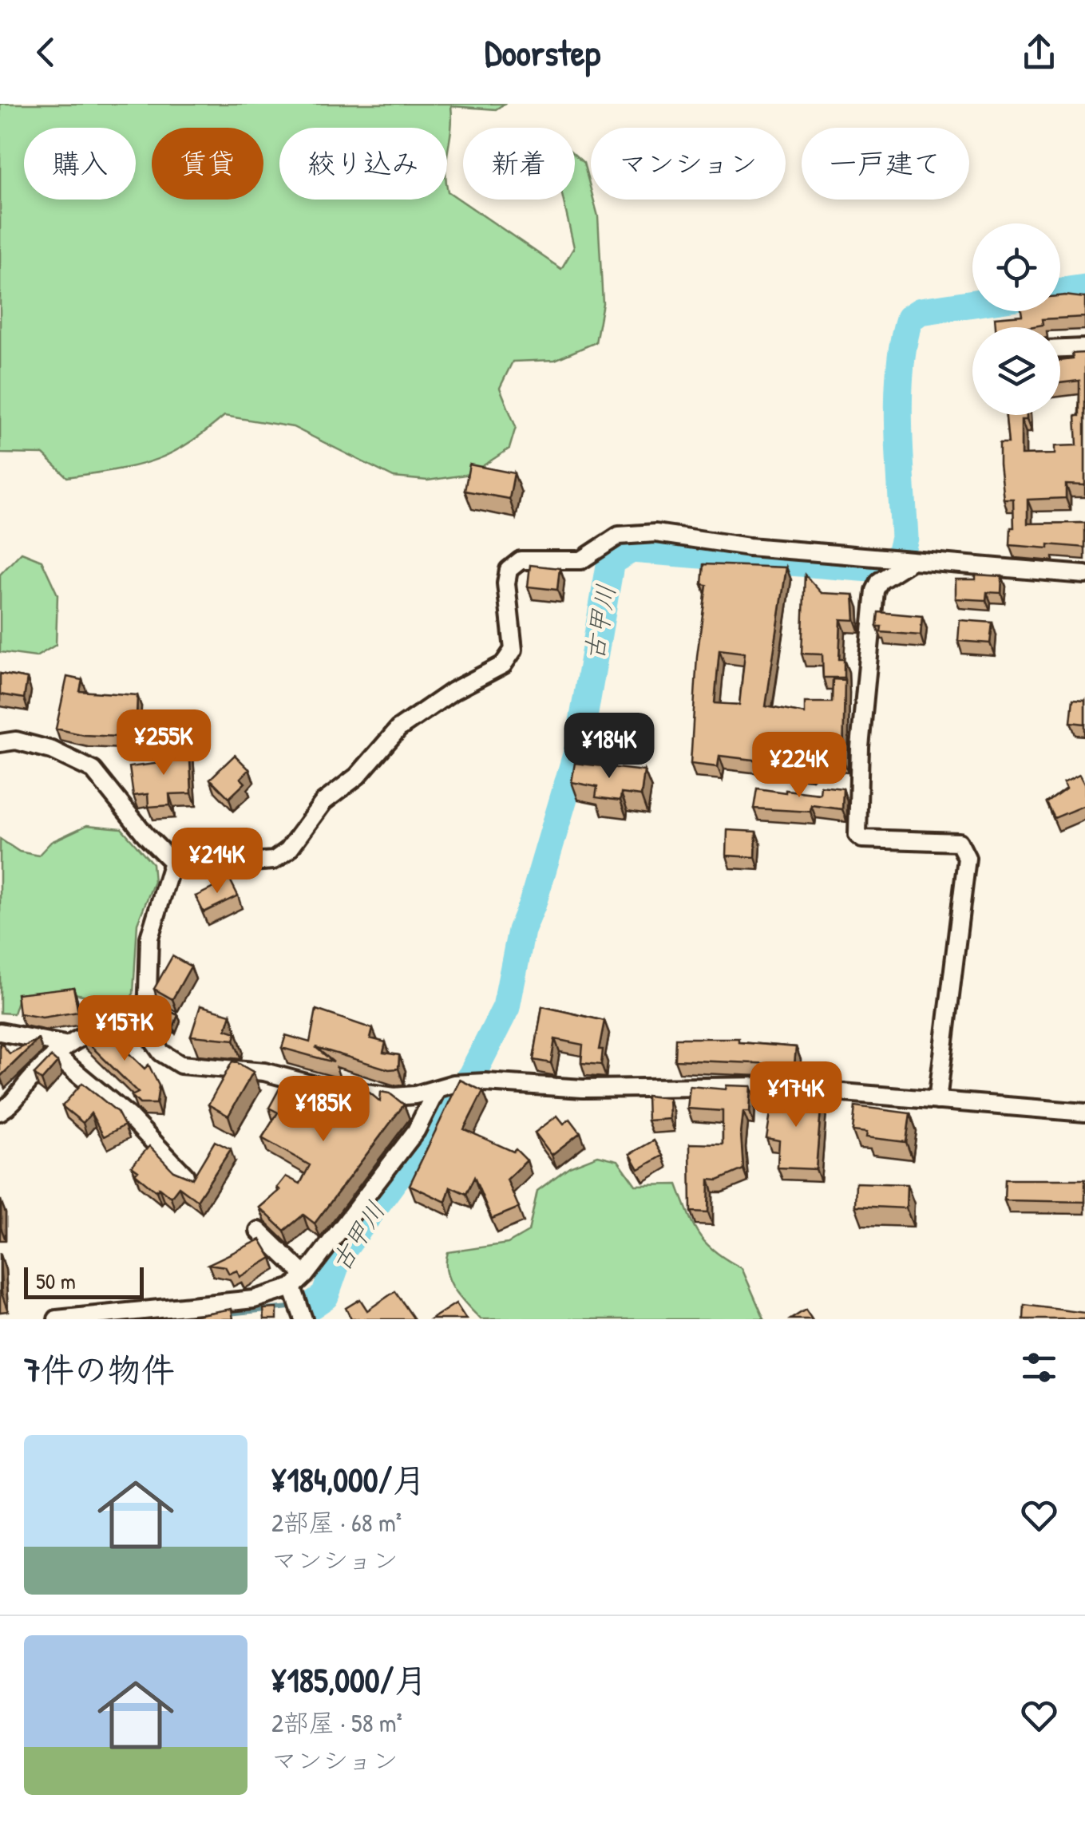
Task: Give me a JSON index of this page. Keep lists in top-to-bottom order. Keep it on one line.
{"water":["古甲川"],"scale_bar":"50 m","page":{"header":"Doorstep","chip":["購入","賃貸","絞り込み","新着","マンション","一戸建て"],"price":["¥255K","¥184K","¥224K","¥214K","¥157K","¥174K","¥185K"],"scale":"50 m","heading":"7件の物件","list":[{"name":"¥184,000/月","note":"2部屋 · 68 m² · マンション"},{"name":"¥185,000/月","note":"2部屋 · 58 m² · マンション"}]}}
